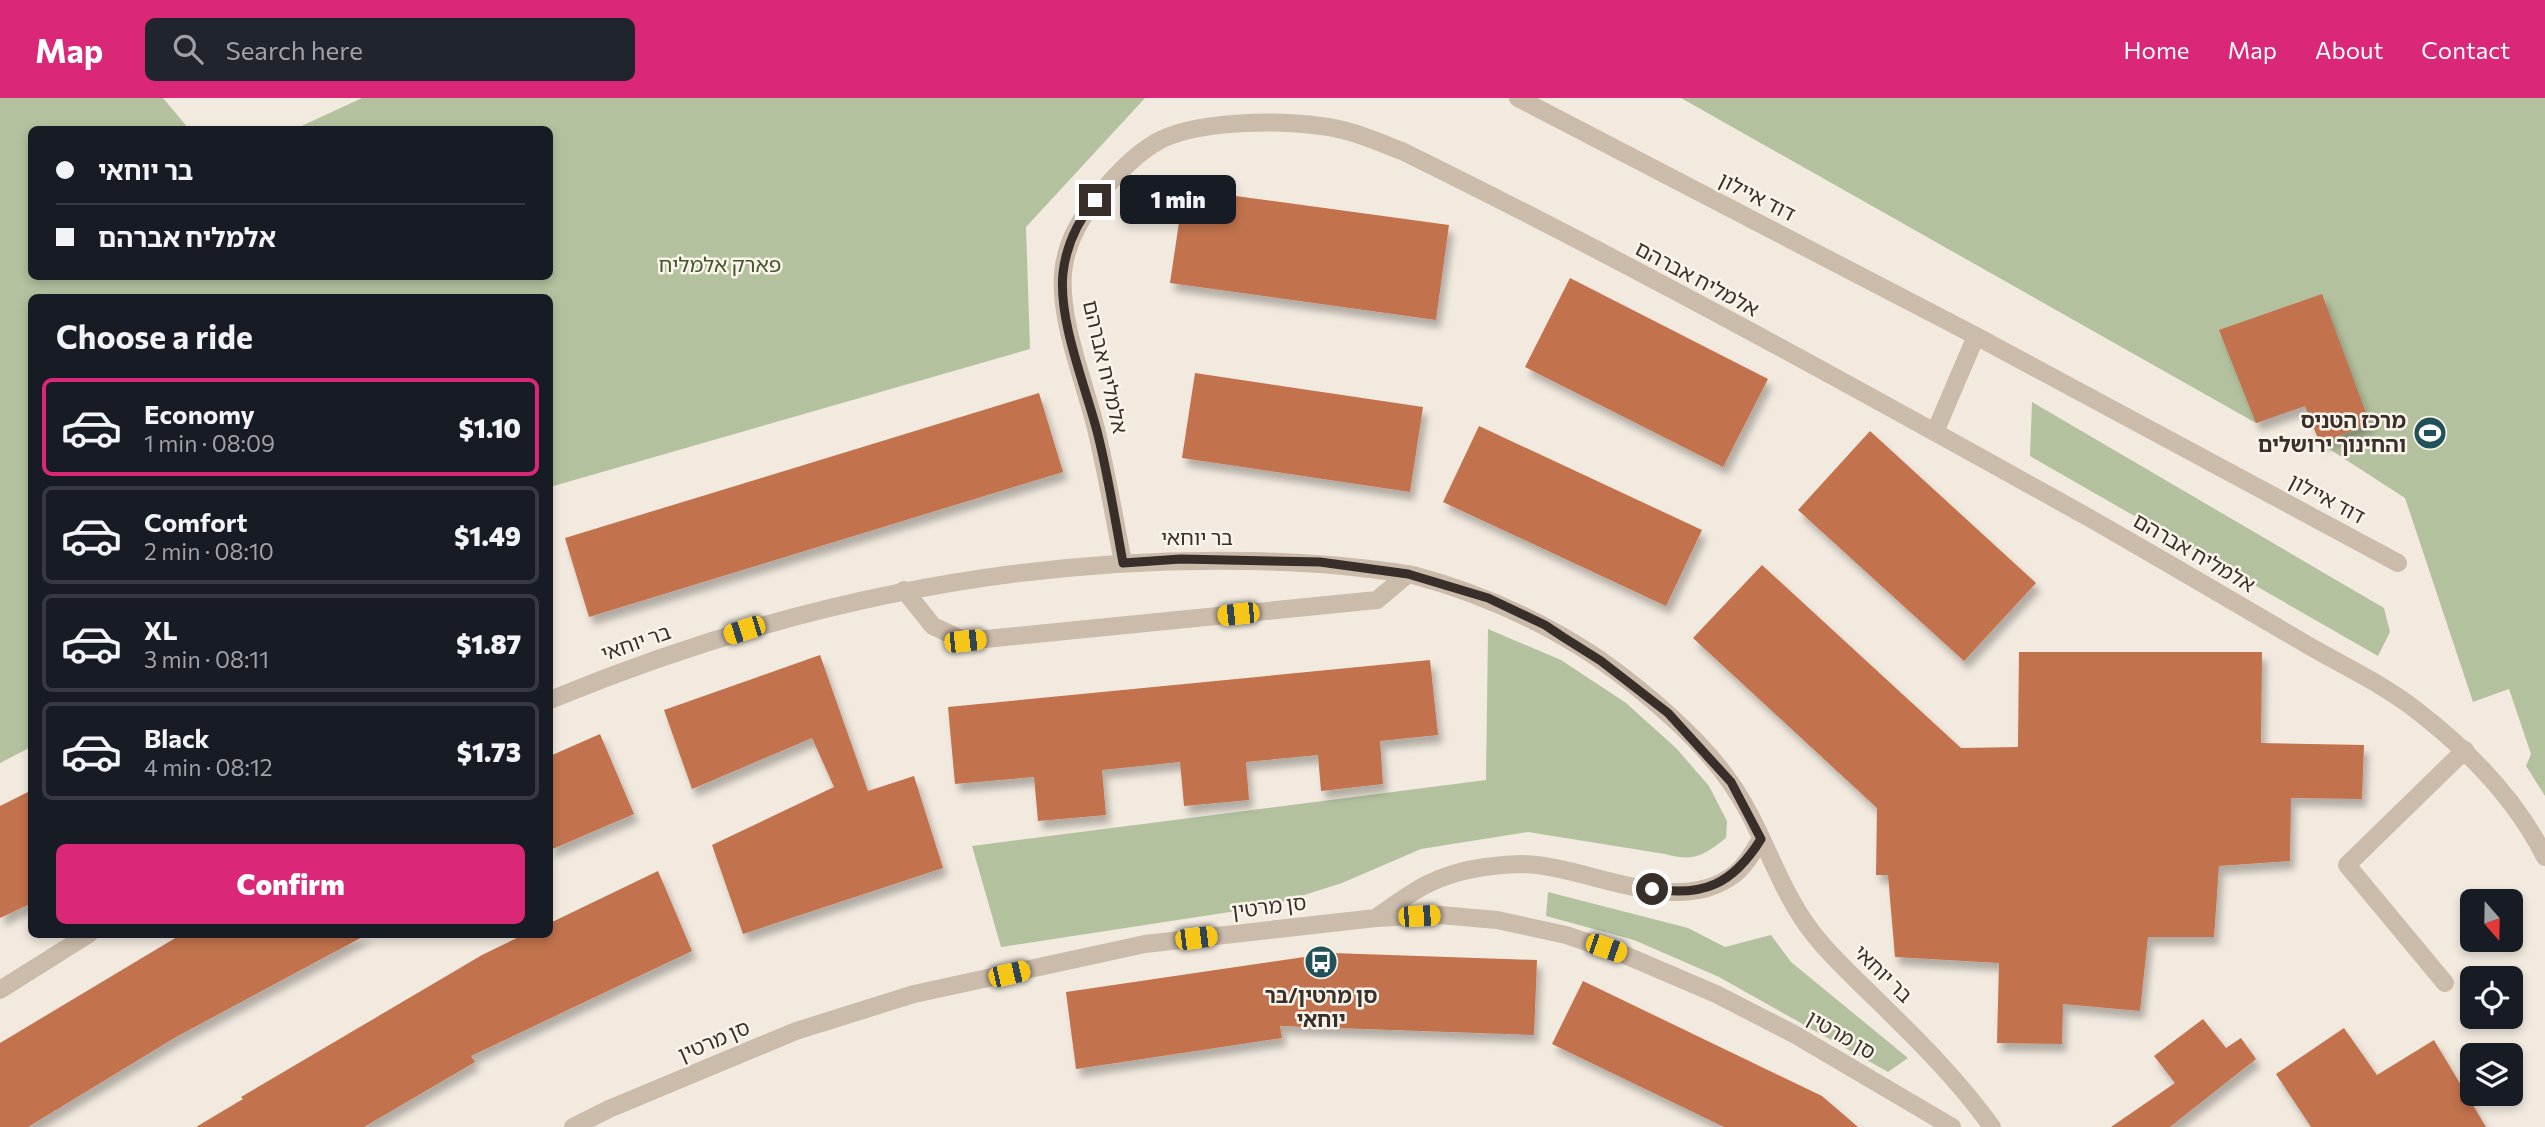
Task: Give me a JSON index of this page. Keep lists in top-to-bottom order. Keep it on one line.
{"streets":{"street":["דוד איילון","אלמליח אברהם","בר יוחאי","סן מרטין"]},"crossings":[["אלמליח אברהם","בר יוחאי"]],"parks":["פארק אלמליח"],"places":{"sports":["מרכז הטניס והחינוך ירושלים"],"bus stop":["סן מרטין/בר יוחאי"]},"north":"bottom","page":{"header":"Map","search":"Search here","nav":["Home","Map","About","Contact"],"banner":["בר יוחאי","אלמליח אברהם"],"bubble":"1 min","heading":"Choose a ride","list":[{"name":"Economy","note":"1 min · 08:09","value":"$1.10"},{"name":"Comfort","note":"2 min · 08:10","value":"$1.49"},{"name":"XL","note":"3 min · 08:11","value":"$1.87"},{"name":"Black","note":"4 min · 08:12","value":"$1.73"}],"buttons":"Confirm"}}
